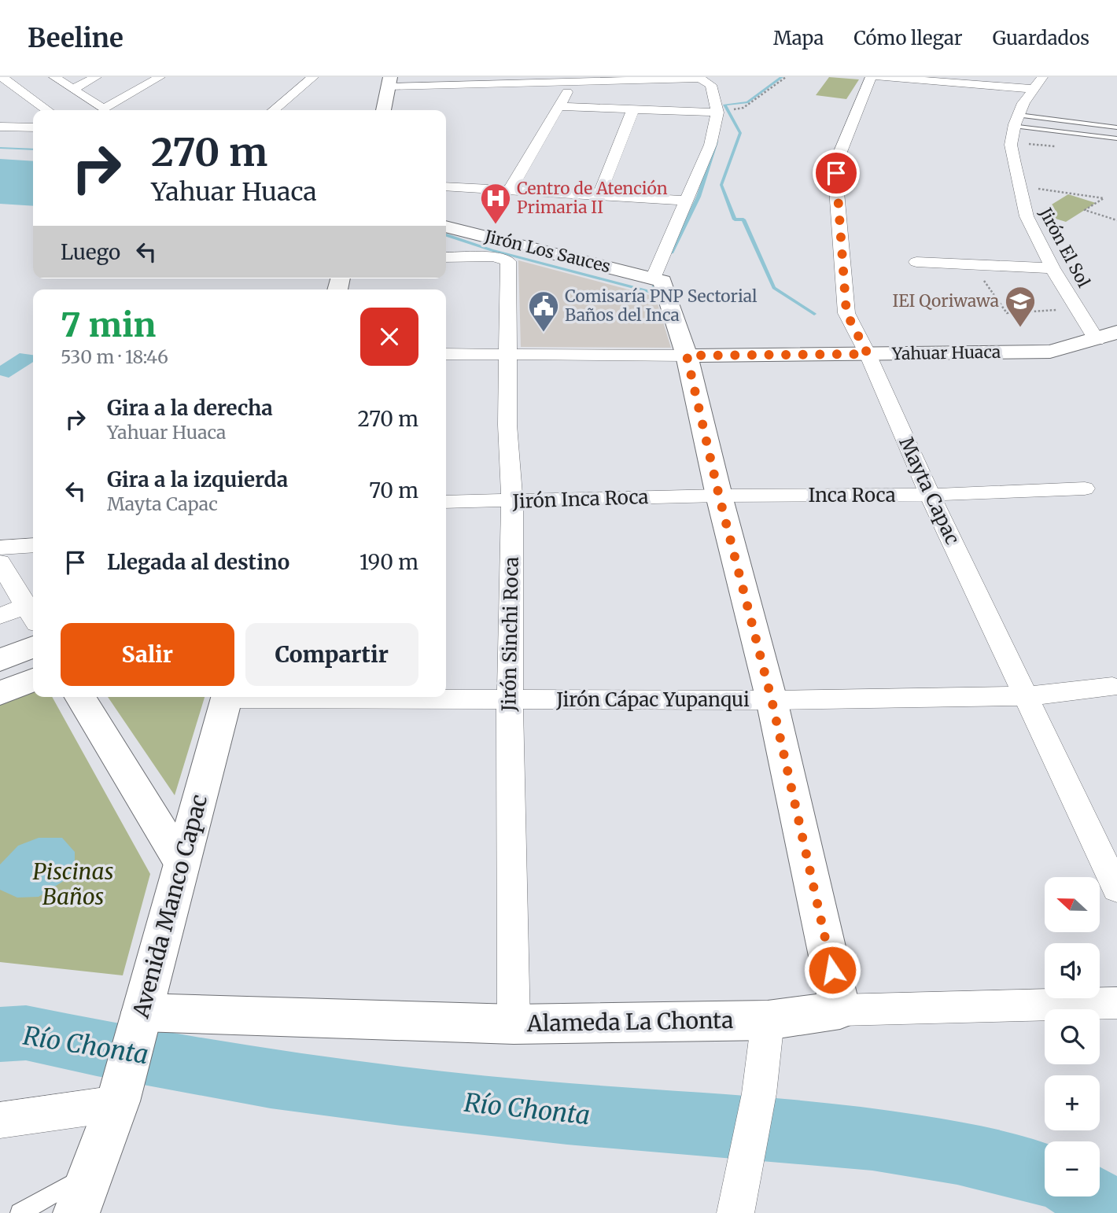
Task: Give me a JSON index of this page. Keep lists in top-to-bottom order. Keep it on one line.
{"streets":{"street":["Jirón El Sol","Jirón Los Sauces","Yahuar Huaca","Mayta Capac","Inca Roca","Jirón Inca Roca","Jirón Sinchi Roca","Jirón Cápac Yupanqui","Avenida Manco Capac","Alameda La Chonta"]},"crossings":[["Jirón El Sol","Yahuar Huaca"],["Yahuar Huaca","Mayta Capac"],["Yahuar Huaca","Jirón Sinchi Roca"],["Mayta Capac","Inca Roca"],["Mayta Capac","Jirón Cápac Yupanqui"],["Inca Roca","Jirón Inca Roca"],["Jirón Inca Roca","Jirón Sinchi Roca"],["Jirón Sinchi Roca","Jirón Cápac Yupanqui"],["Jirón Sinchi Roca","Alameda La Chonta"],["Avenida Manco Capac","Alameda La Chonta"]],"water":["Río Chonta"],"parks":["Piscinas Baños"],"places":{"hospital":["Centro de Atención Primaria II"],"school or university":["IEI Qoriwawa"],"public building":["Comisaría PNP Sectorial Baños del Inca"]},"north":"left","page":{"header":"Beeline","nav":["Mapa","Cómo llegar","Guardados"],"turn":["270 m","Yahuar Huaca"],"then":"Luego","heading":["7 min","530 m · 18:46"],"list":[{"name":"Gira a la derecha","note":"Yahuar Huaca","value":"270 m"},{"name":"Gira a la izquierda","note":"Mayta Capac","value":"70 m"},{"name":"Llegada al destino","value":"190 m"}],"buttons":["Salir","Compartir"],"map_buttons":["+","−"]}}
